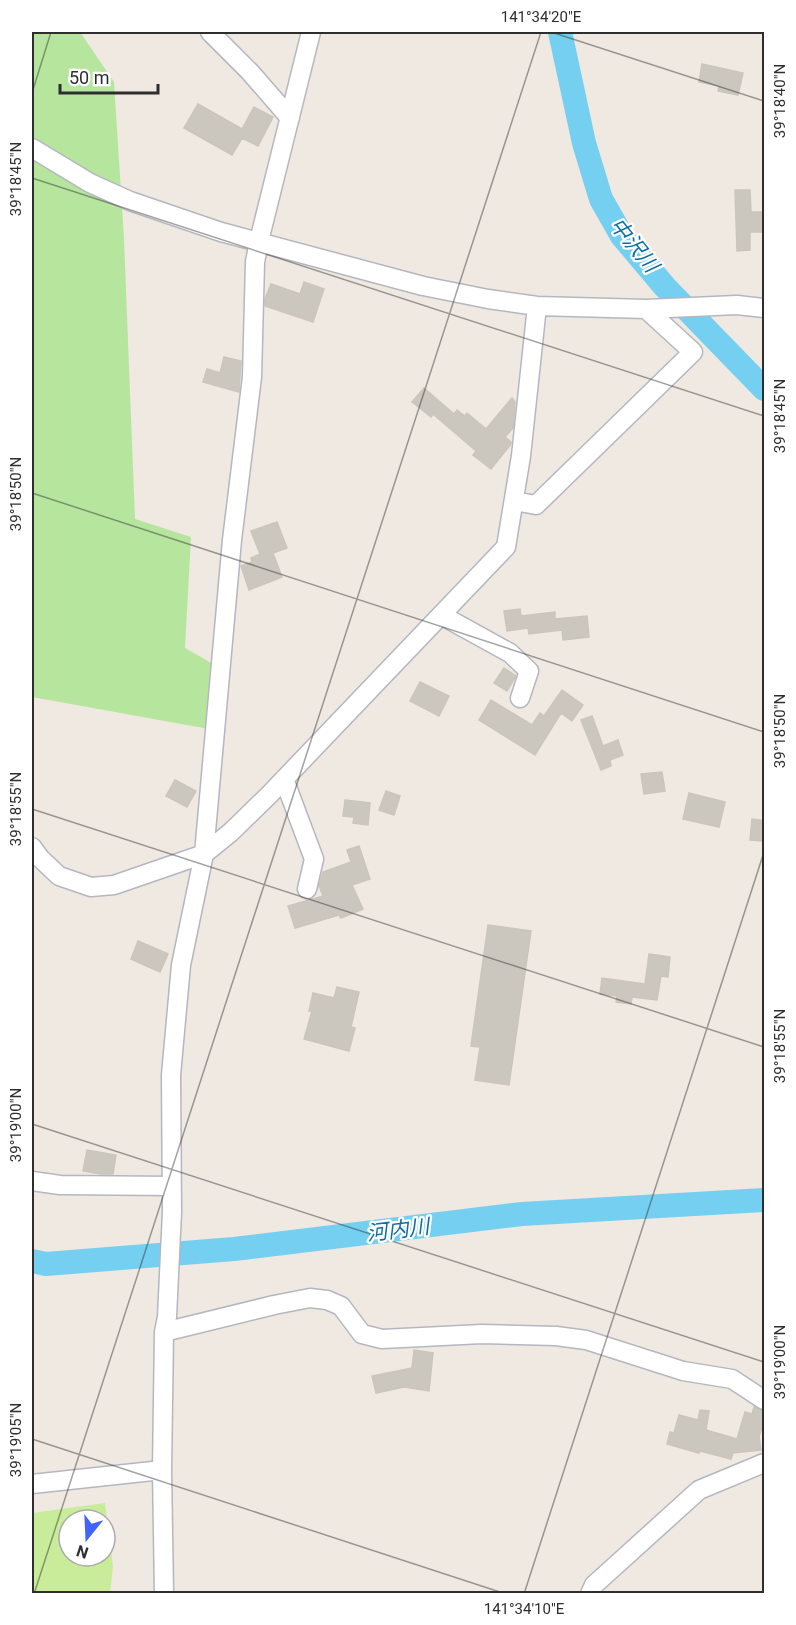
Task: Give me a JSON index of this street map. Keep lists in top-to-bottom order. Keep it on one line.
{"water":["中沢川","河内川"],"scale_bar":"50 m","north":"bottom","coordinates":["141°34'20\"E","39°18'40\"N","39°18'45\"N","39°18'50\"N","39°18'55\"N","39°19'00\"N","39°19'05\"N","141°34'10\"E"]}
